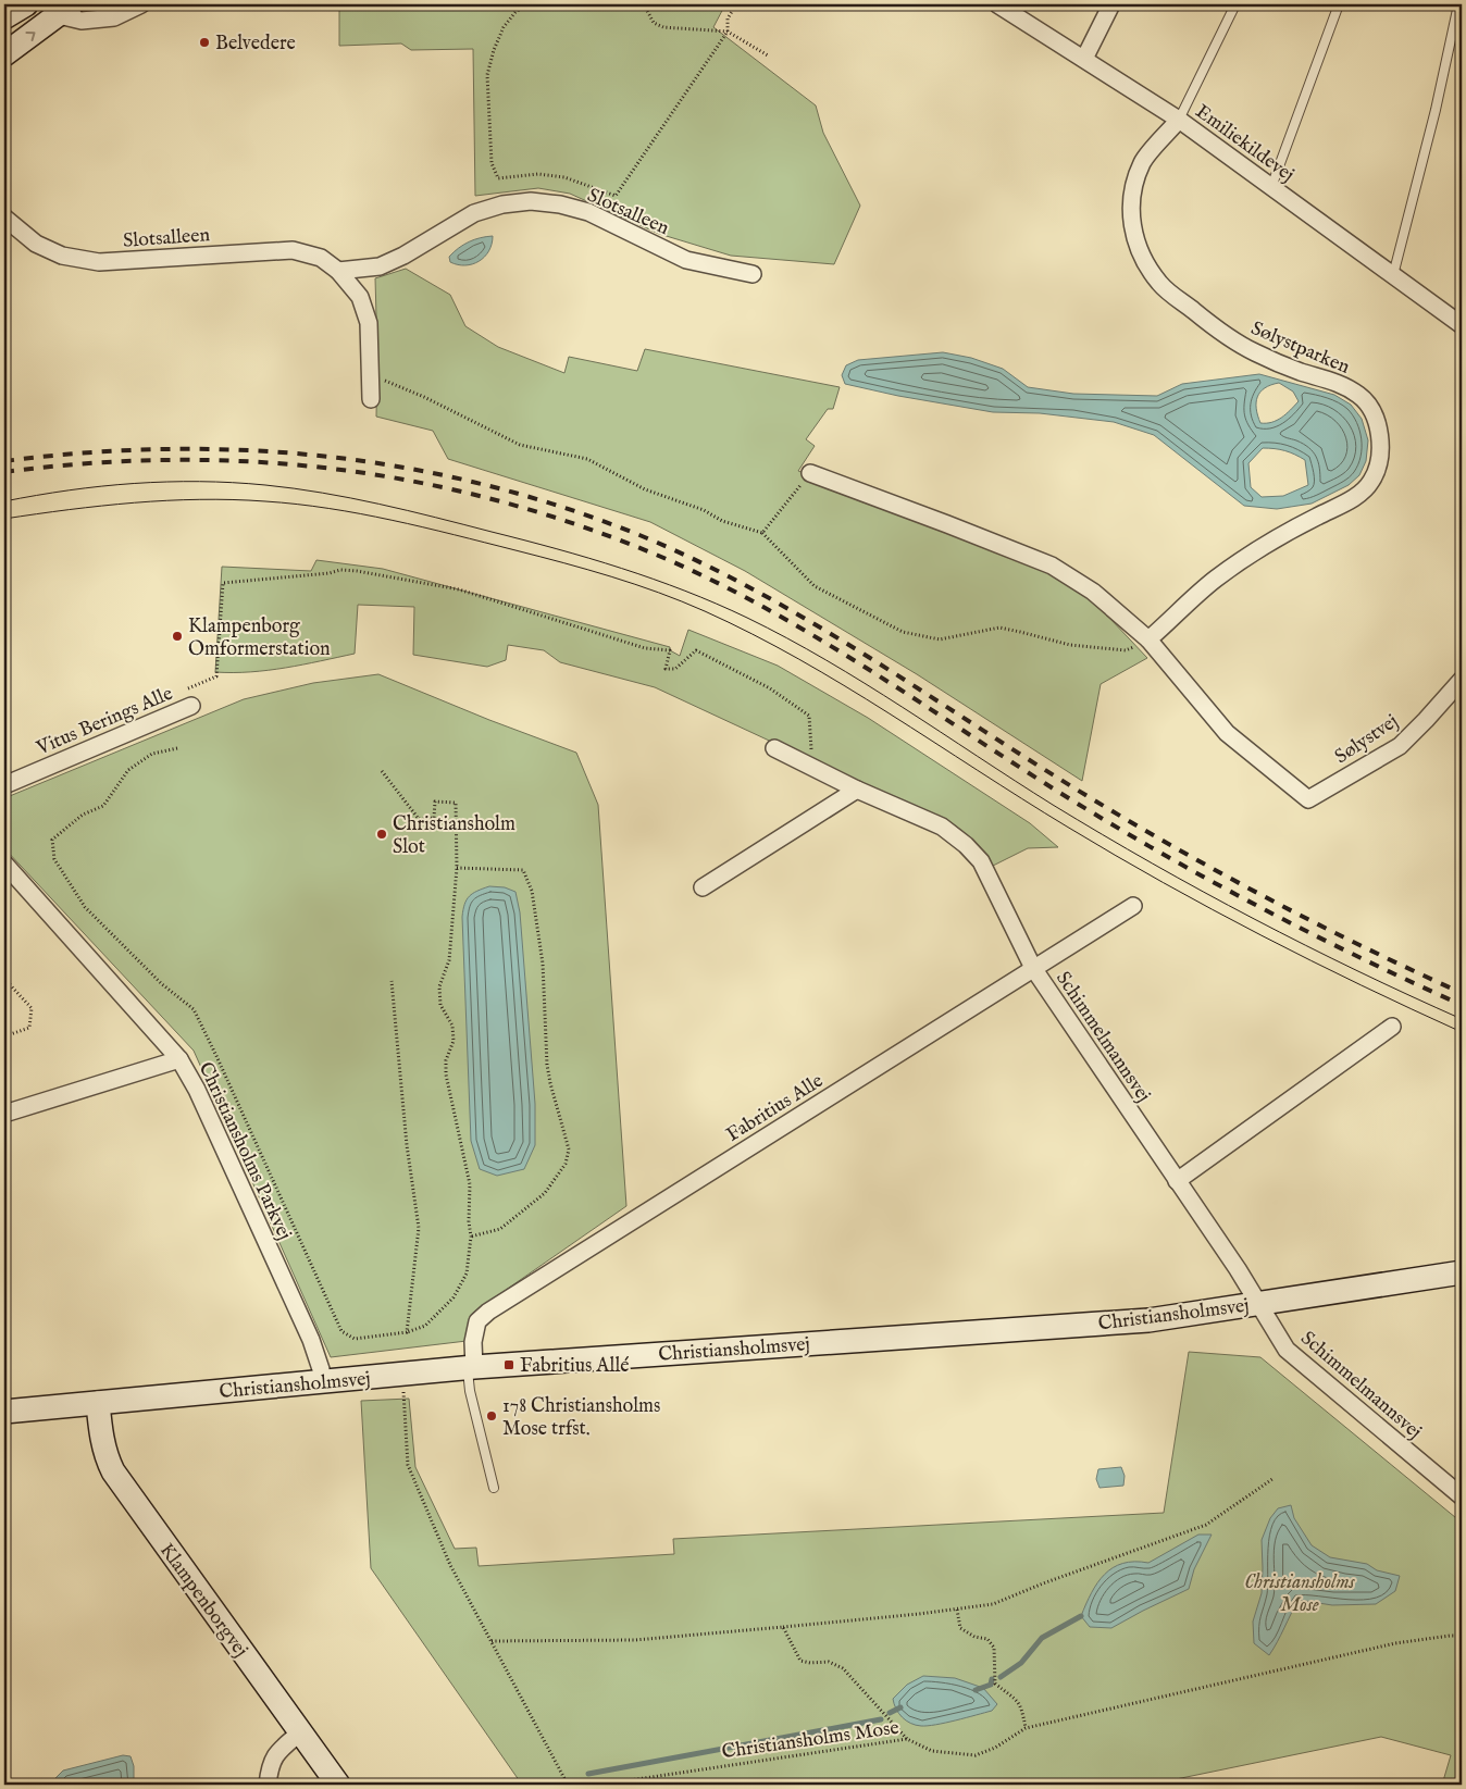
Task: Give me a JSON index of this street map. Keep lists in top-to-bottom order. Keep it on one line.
{"streets":{"street":["Emiliekildevej","Slotsalleen","Sølystparken","Vitus Berings Alle","Sølystvej","Schimmelmannsvej","Fabritius Alle","Christiansholms Parkvej","Christiansholmsvej","Klampenborgvej"],"path":["Christiansholms Mose"]},"crossings":[["Emiliekildevej","Sølystparken"],["Sølystparken","Sølystvej"],["Schimmelmannsvej","Fabritius Alle"],["Schimmelmannsvej","Christiansholmsvej"],["Fabritius Alle","Christiansholmsvej"],["Christiansholms Parkvej","Christiansholmsvej"],["Christiansholmsvej","Klampenborgvej"]],"parks":["Christiansholms Mose"],"places":{"other":["Belvedere","Klampenborg Omformerstation","Christiansholm Slot","178 Christiansholms Mose trfst."],"transit":["Fabritius Allé"]}}
